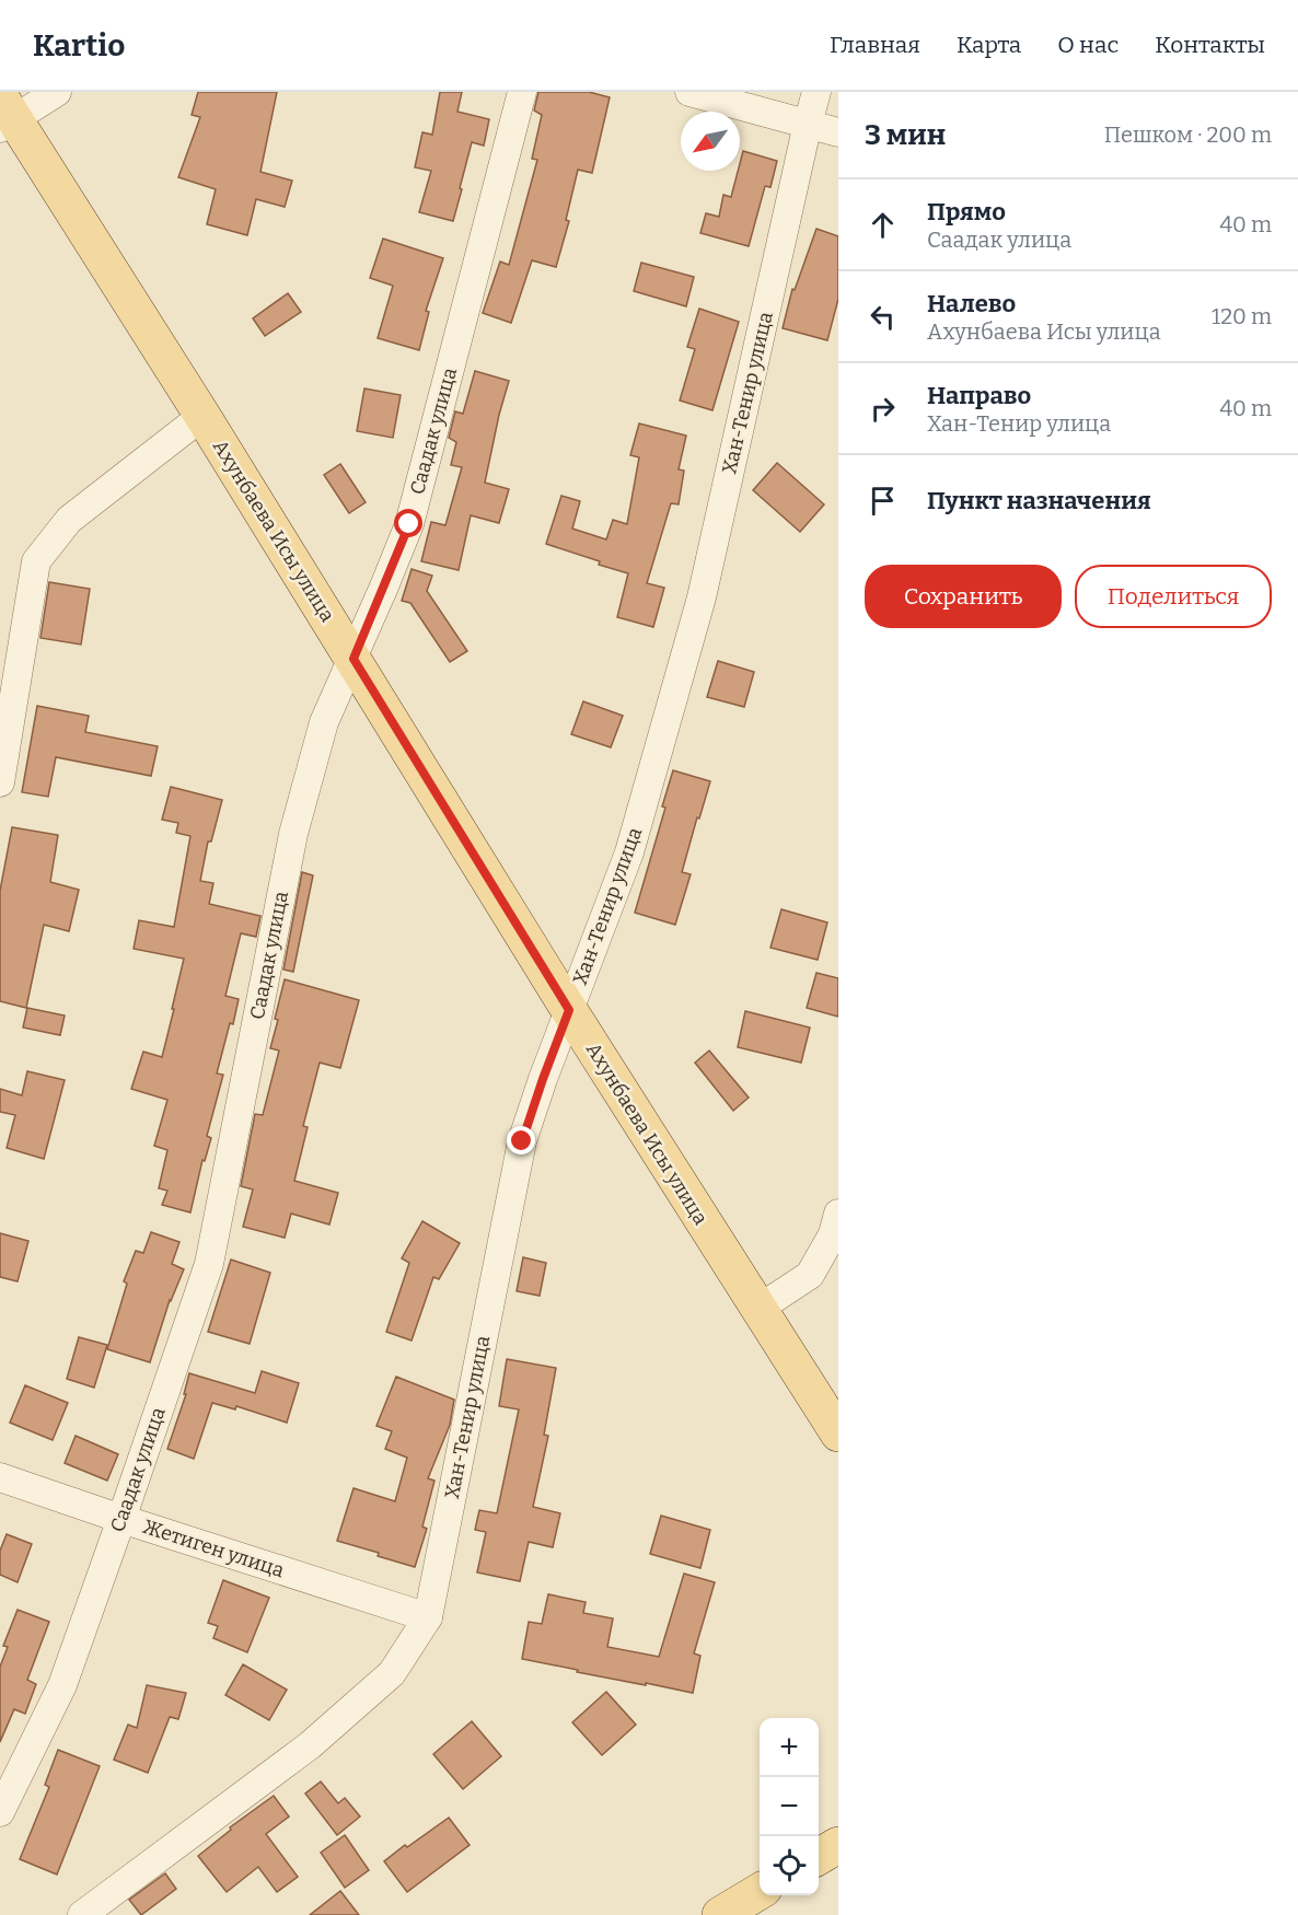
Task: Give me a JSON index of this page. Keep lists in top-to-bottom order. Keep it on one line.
{"streets":{"main road":["Ахунбаева Исы улица"],"street":["Хан-Тенир улица","Саадак улица","Жетиген улица"]},"crossings":[["Хан-Тенир улица","Ахунбаева Исы улица"],["Хан-Тенир улица","Жетиген улица"],["Саадак улица","Ахунбаева Исы улица"],["Саадак улица","Жетиген улица"]],"north":"bottom left","page":{"header":"Kartio","nav":["Главная","Карта","О нас","Контакты"],"heading":["3 мин","Пешком · 200 m"],"list":[["Прямо","Саадак улица","40 m"],["Налево","Ахунбаева Исы улица","120 m"],["Направо","Хан-Тенир улица","40 m"],"Пункт назначения"],"buttons":["Сохранить","Поделиться"],"map_buttons":["+","−"]}}
